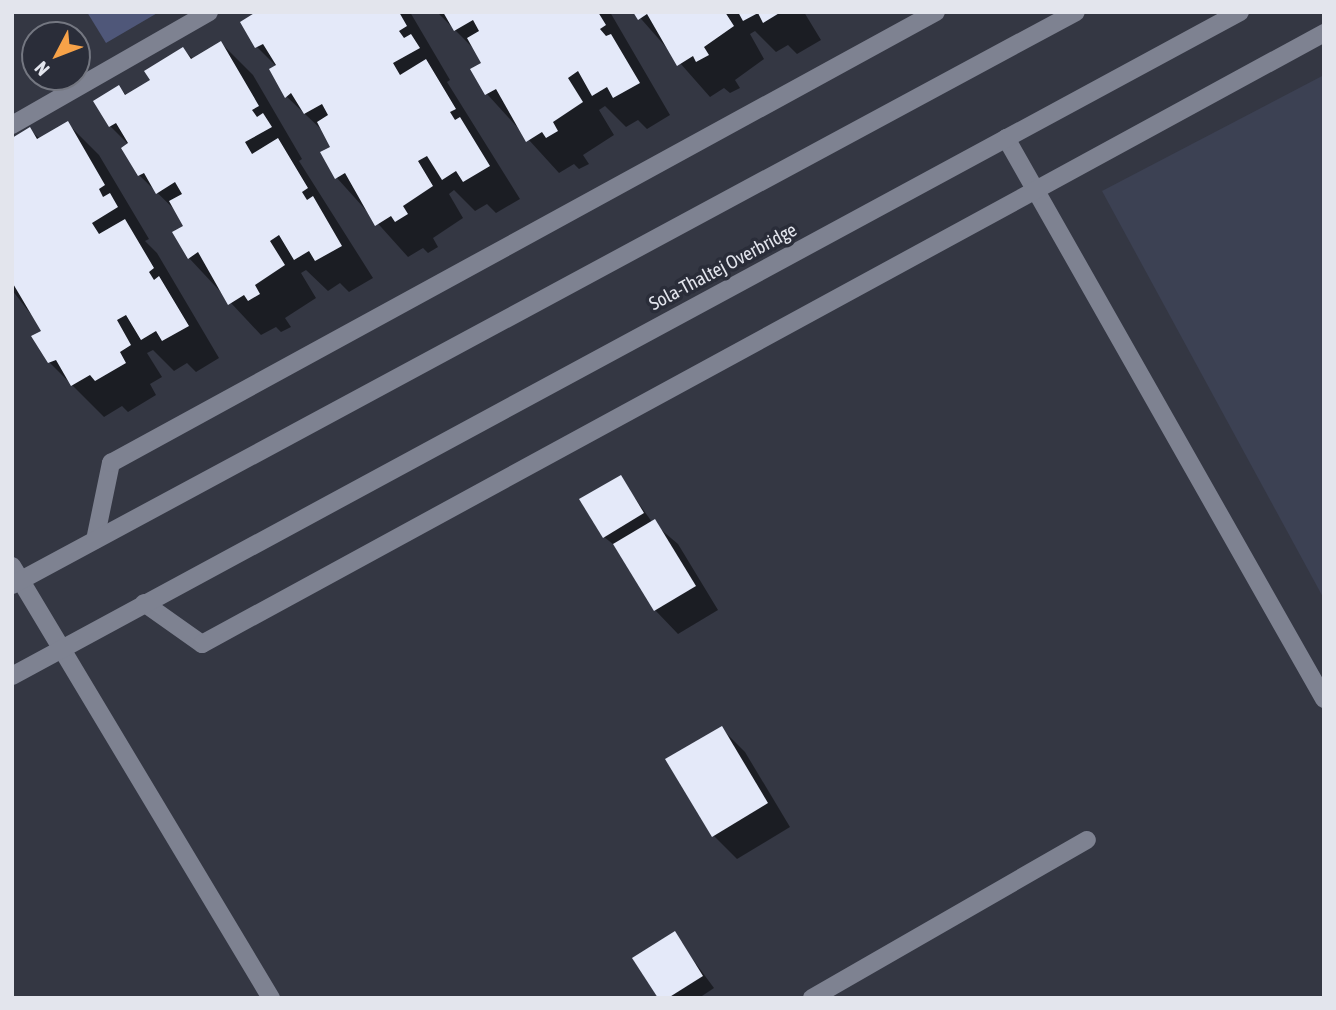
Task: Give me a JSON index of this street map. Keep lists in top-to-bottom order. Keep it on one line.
{"streets":{"street":["Sola-Thaltej Overbridge"]},"north":"bottom left"}
